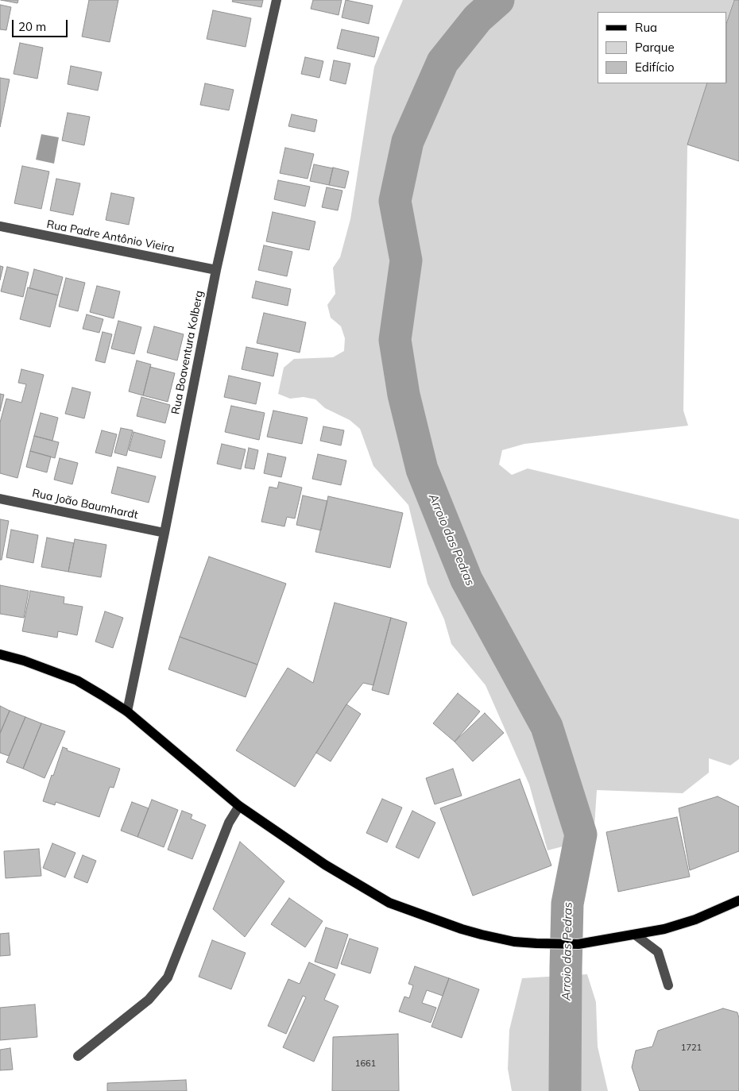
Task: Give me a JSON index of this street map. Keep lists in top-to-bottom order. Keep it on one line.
{"streets":{"street":["Rua Padre Antônio Vieira","Rua Boaventura Kolberg","Rua João Baumhardt"]},"crossings":[["Rua Padre Antônio Vieira","Rua Boaventura Kolberg"],["Rua Boaventura Kolberg","Rua João Baumhardt"]],"water":["Arroio das Pedras"],"house_numbers":["1721","1661"],"legend":["Rua","Parque","Edifício"],"scale_bar":"20 m"}
